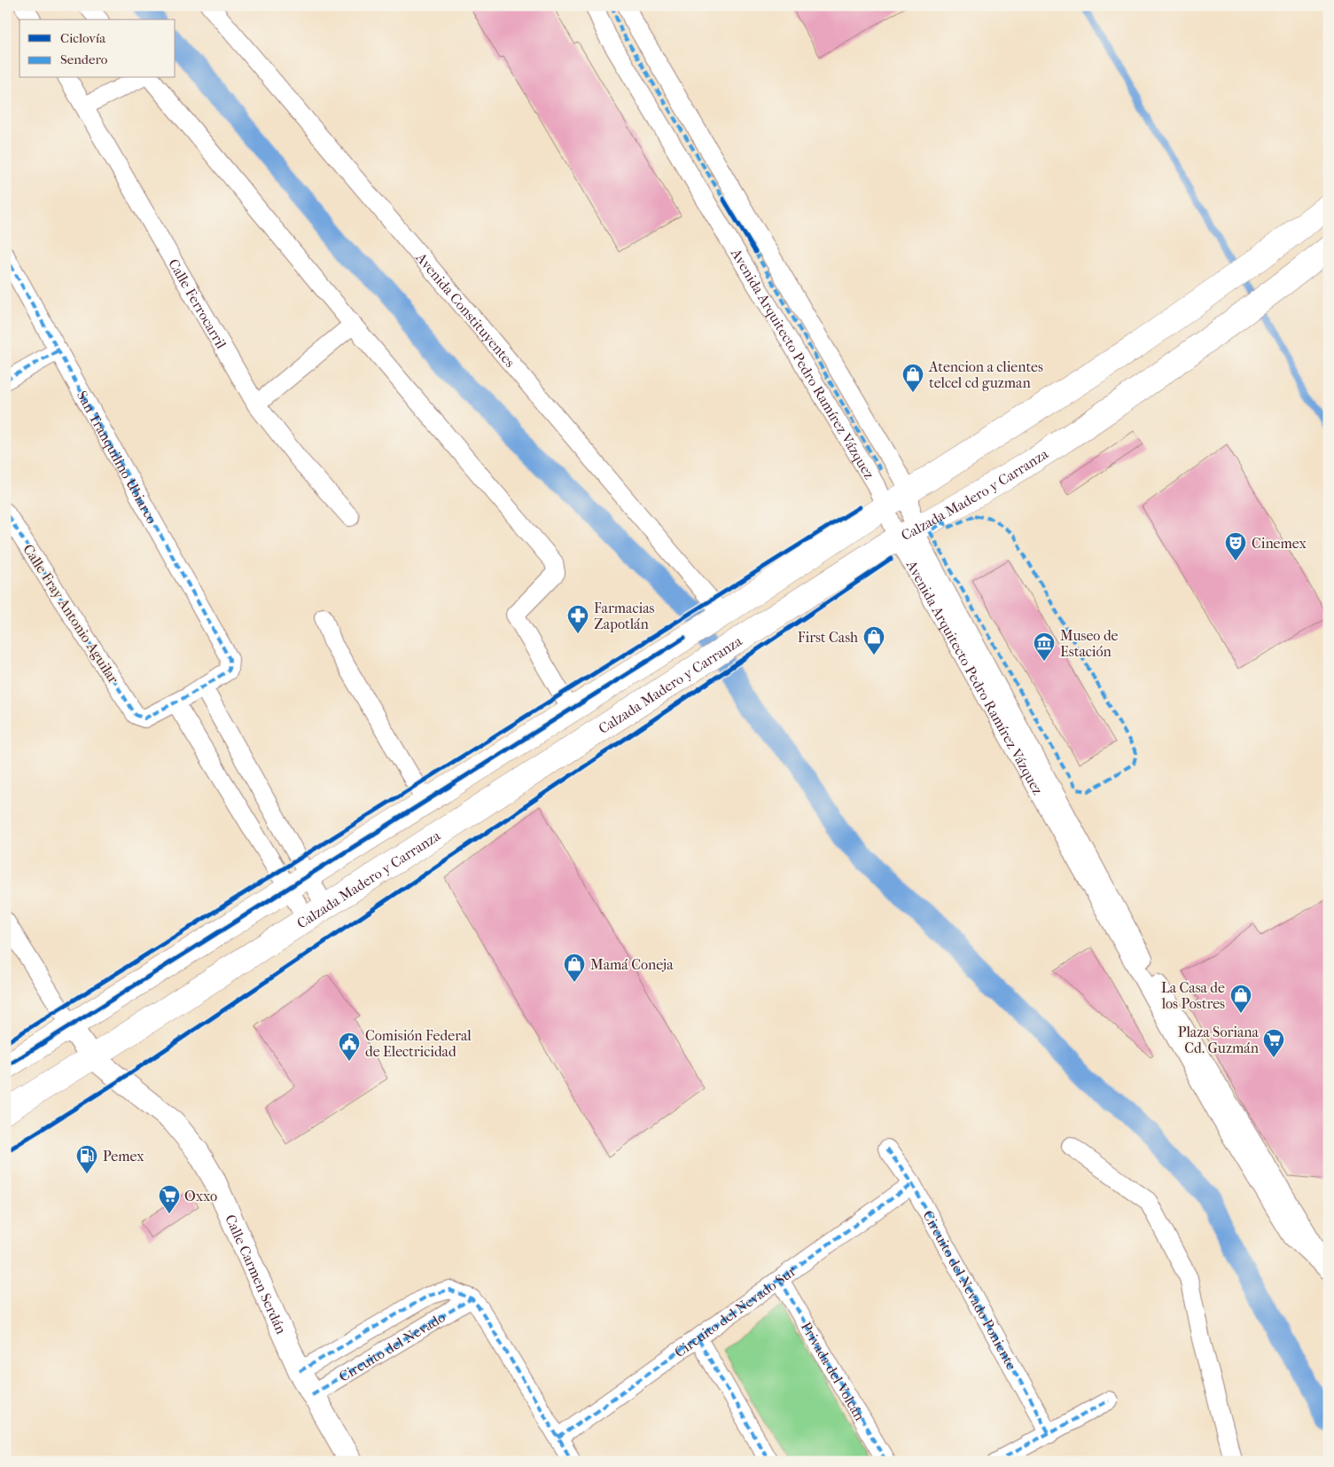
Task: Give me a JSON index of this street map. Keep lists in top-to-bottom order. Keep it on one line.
{"streets":{"main road":["Calzada Madero y Carranza"],"street":["Calle Ferrocarril","Avenida Constituyentes","Avenida Arquitecto Pedro Ramírez Vázquez","San Tranquilino Ubiarco","Calle Fray Antonio Aguilar","Calle Carmen Serdán","Circuito del Nevado Poniente","Circuito del Nevado Sur","Circuito del Nevado","Privada del Volcán"]},"crossings":[["Avenida Constituyentes","Calzada Madero y Carranza"],["Avenida Arquitecto Pedro Ramírez Vázquez","Calzada Madero y Carranza"],["Calzada Madero y Carranza","Calle Carmen Serdán"],["Calle Carmen Serdán","Circuito del Nevado"],["Circuito del Nevado Poniente","Circuito del Nevado Sur"],["Circuito del Nevado Sur","Privada del Volcán"]],"places":{"shop":["Atencion a clientes telcel cd guzman","First Cash","Mamá Coneja","La Casa de los Postres"],"theatre":["Cinemex"],"pharmacy":["Farmacias Zapotlán"],"museum":["Museo de Estación"],"supermarket":["Plaza Soriana Cd. Guzmán","Oxxo"],"public building":["Comisión Federal de Electricidad"],"fuel station":["Pemex"]},"legend":["Ciclovía","Sendero"]}
